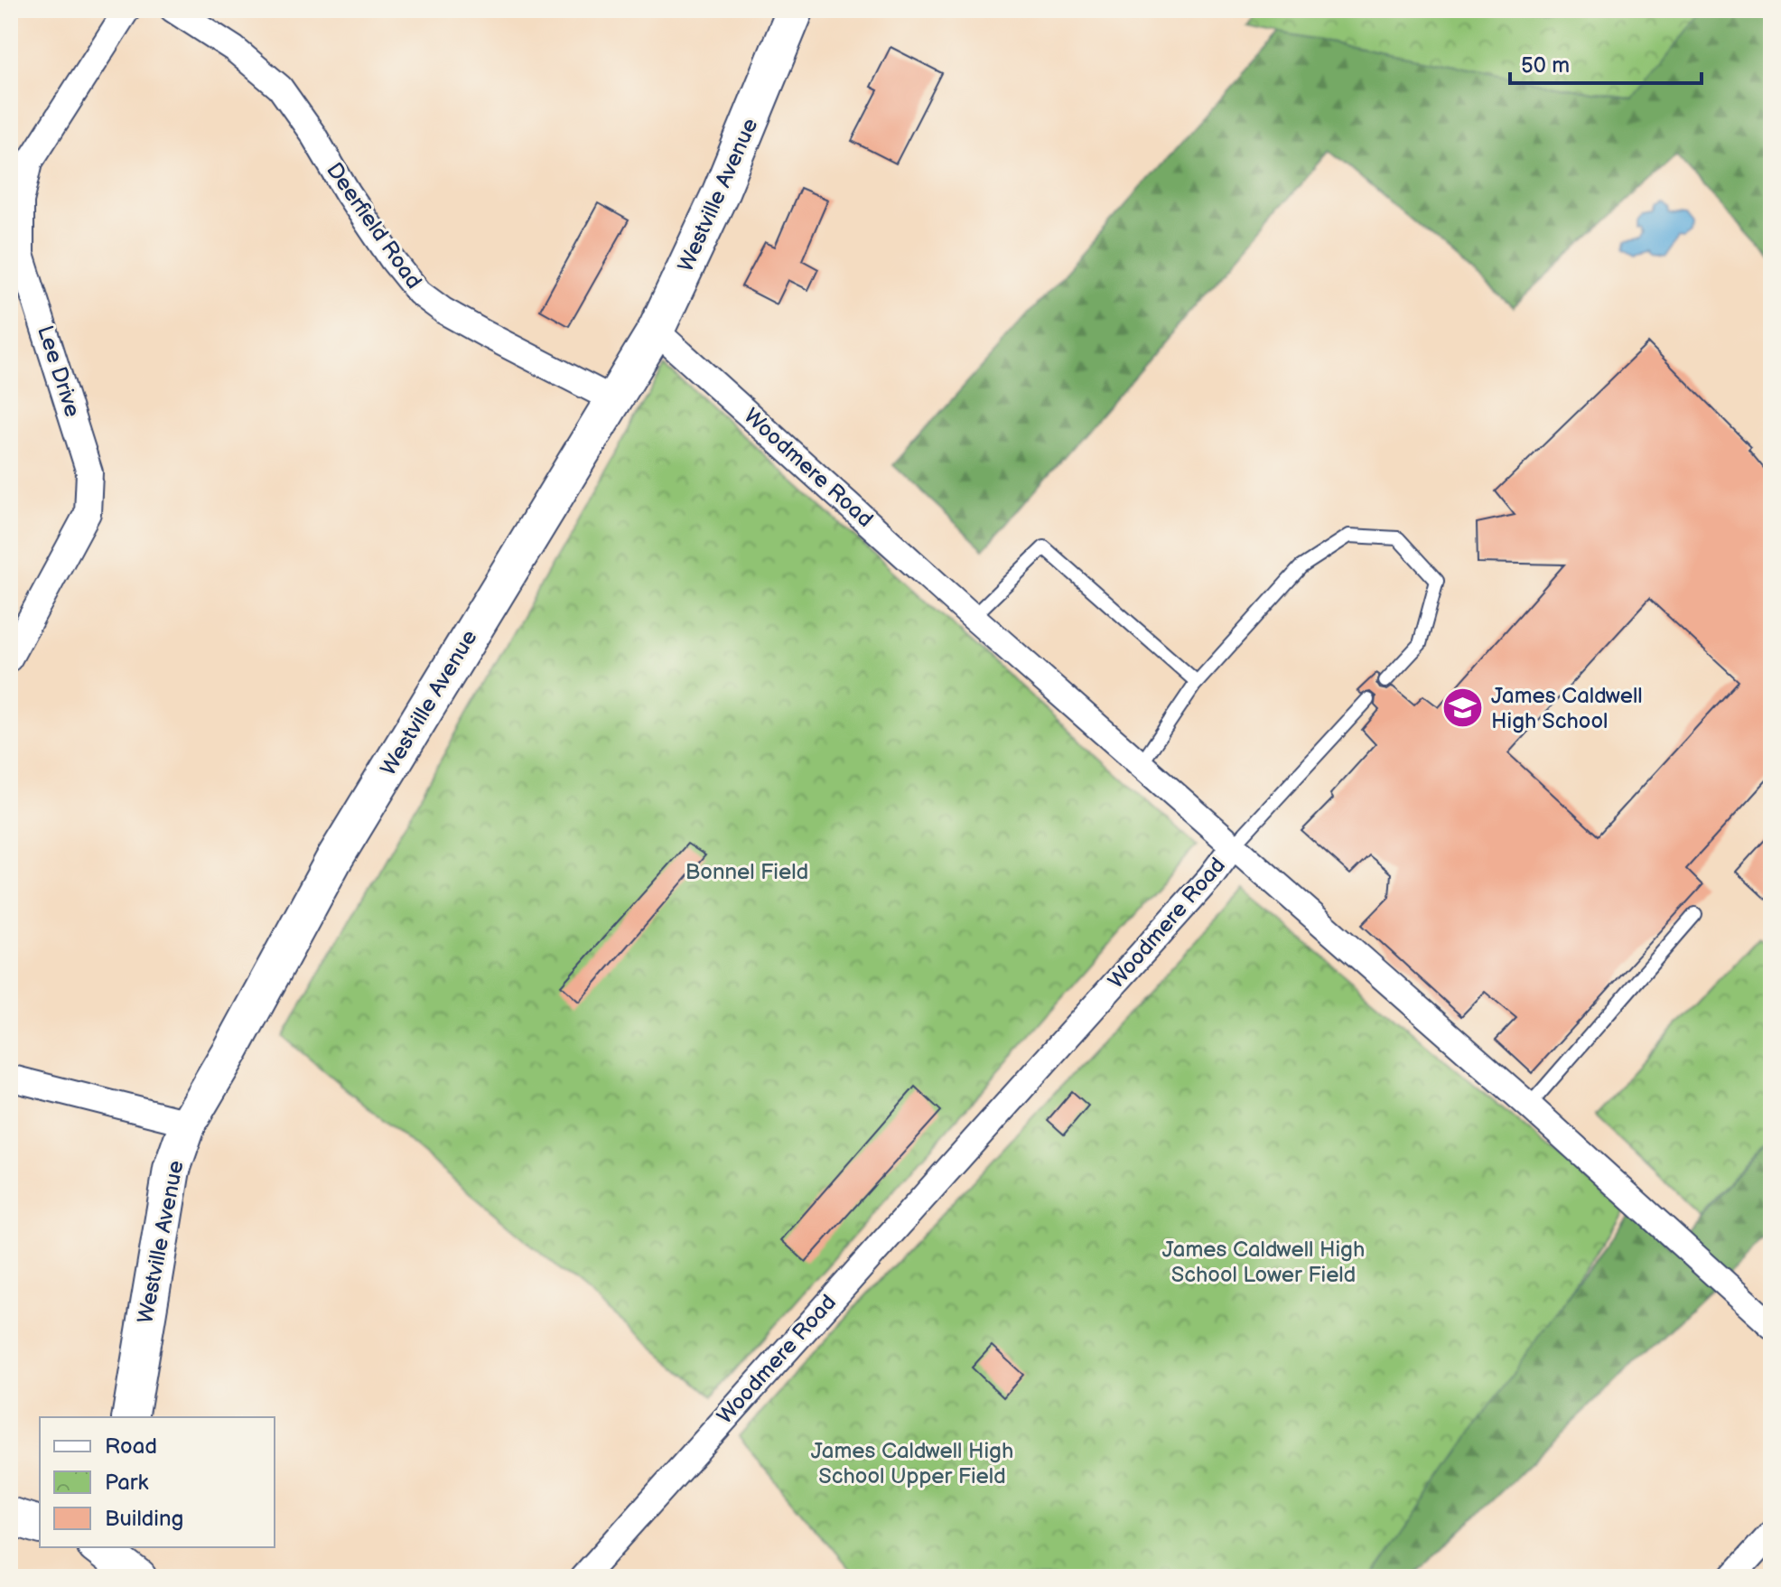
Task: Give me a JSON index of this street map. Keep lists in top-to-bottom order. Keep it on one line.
{"streets":{"street":["Westville Avenue","Deerfield Road","Lee Drive","Woodmere Road"]},"crossings":[["Westville Avenue","Deerfield Road"],["Westville Avenue","Woodmere Road"]],"parks":["Bonnel Field","James Caldwell High School Lower Field","James Caldwell High School Upper Field"],"places":{"school or university":["James Caldwell High School"]},"legend":["Road","Park","Building"],"scale_bar":"50 m"}
